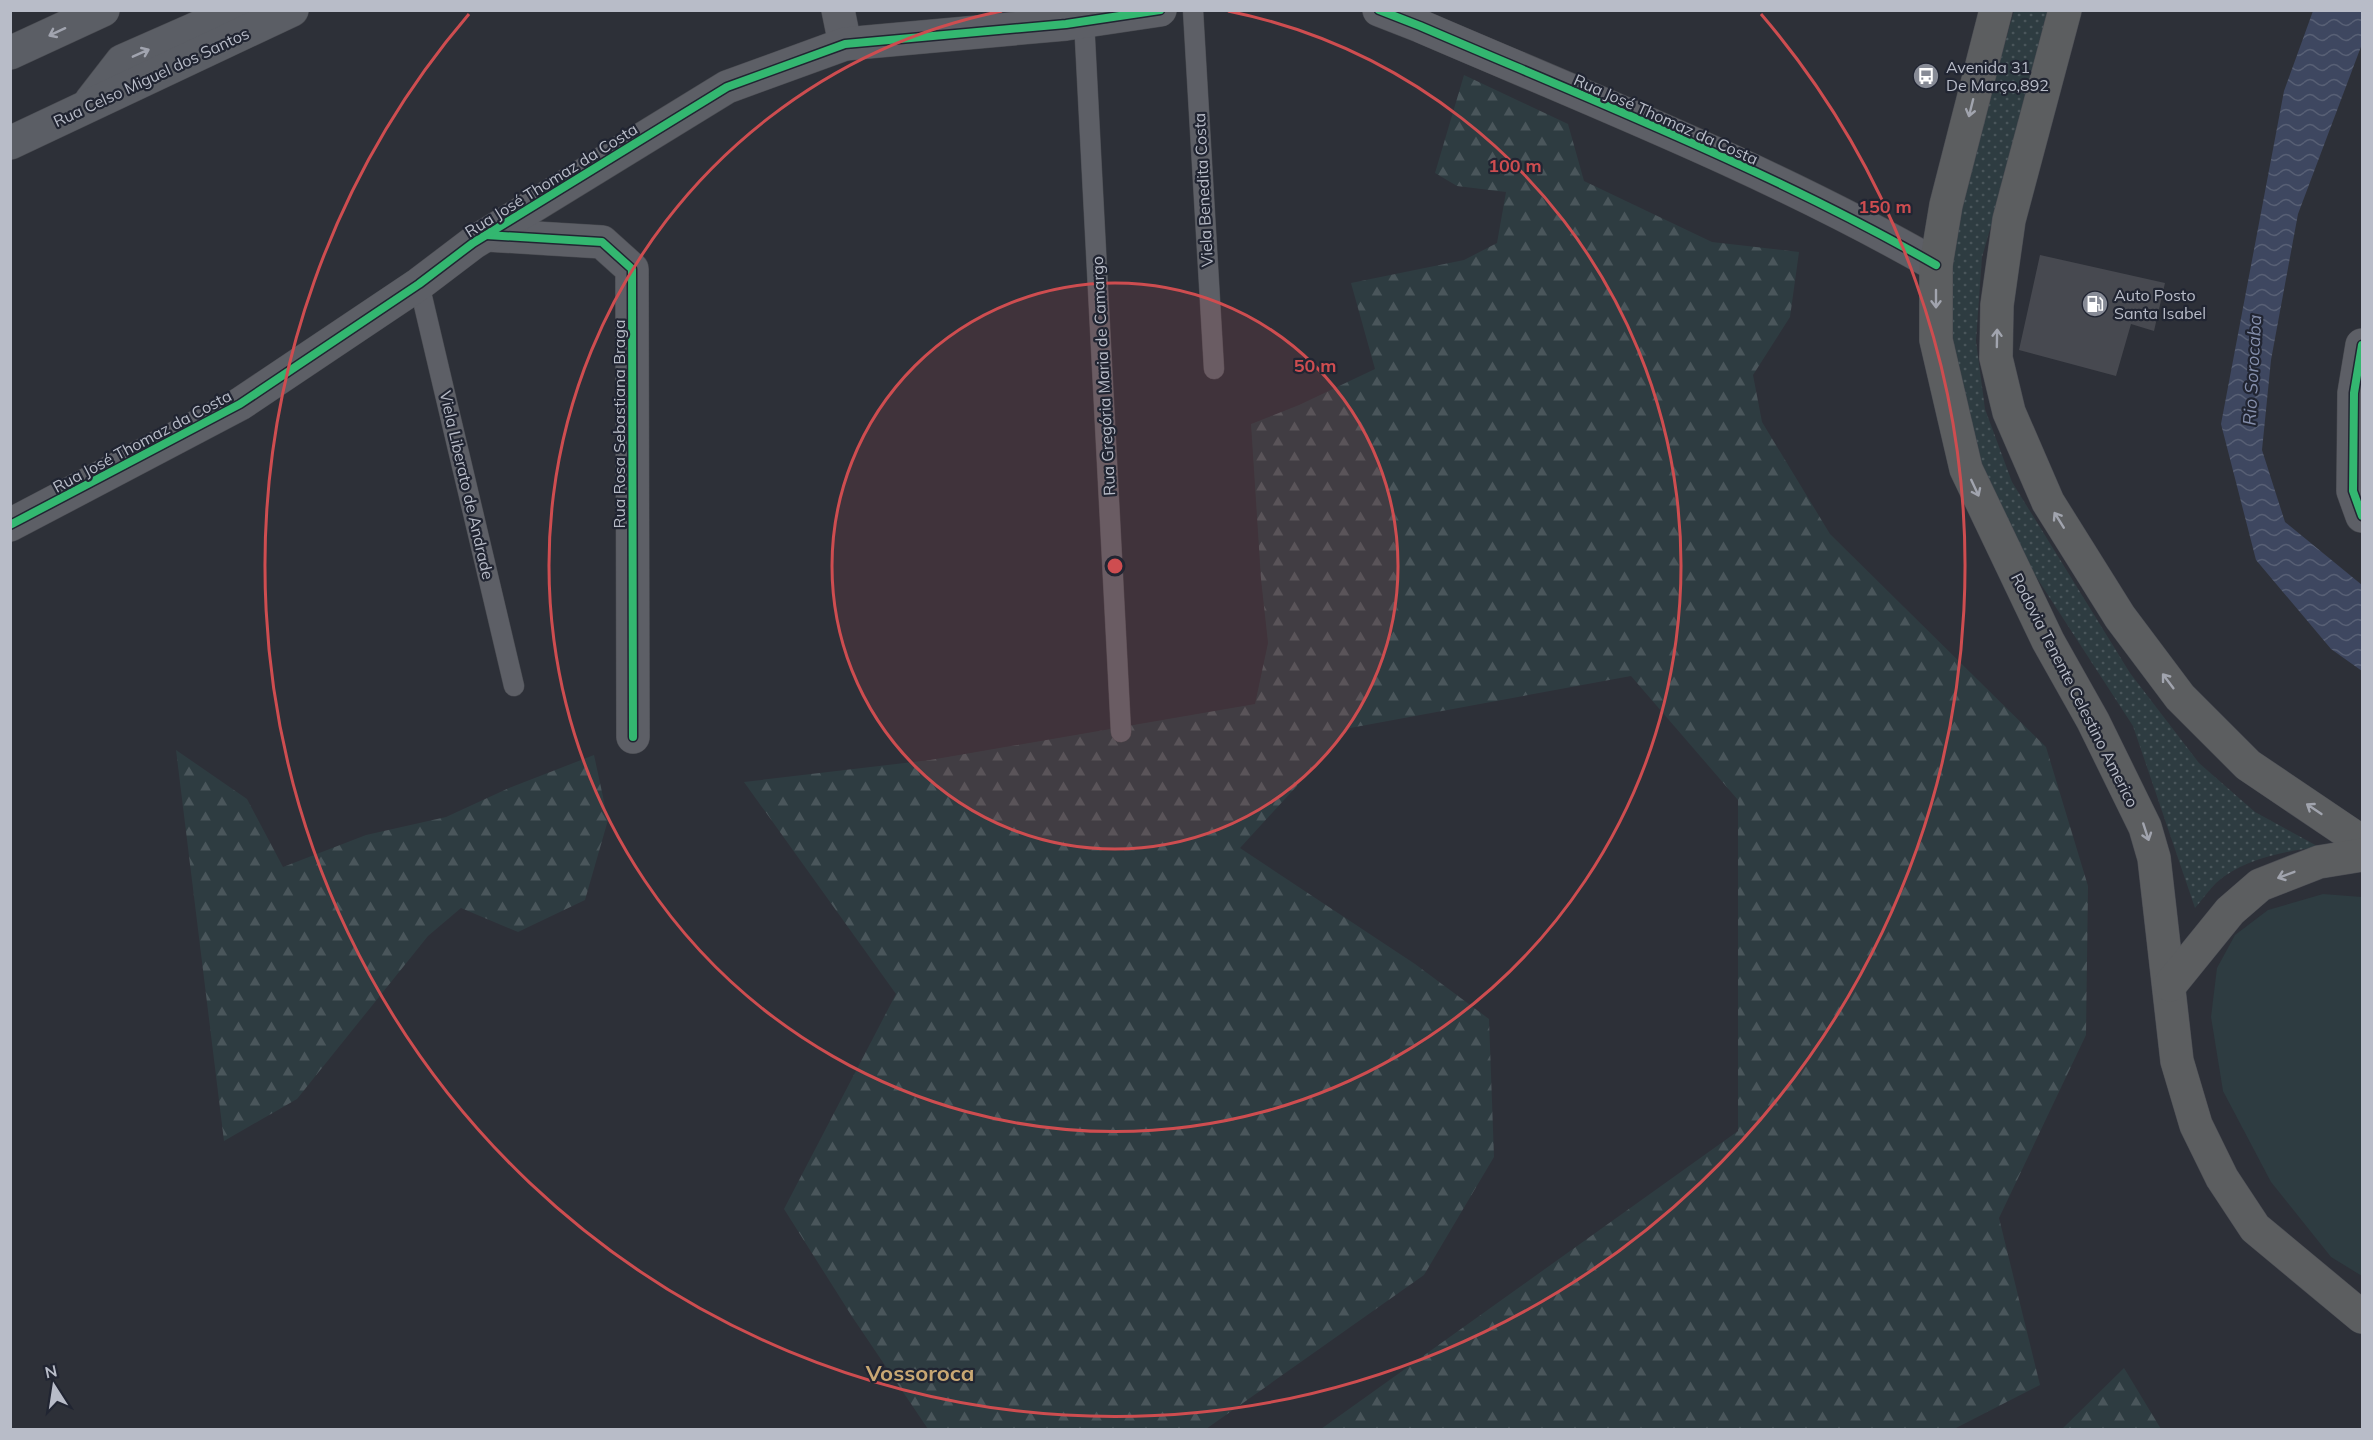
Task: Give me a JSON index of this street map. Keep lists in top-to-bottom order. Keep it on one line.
{"streets":{"highway":["Rodovia Tenente Celestino Americo"],"main road":["Rua Celso Miguel dos Santos"],"street":["Rua José Thomaz da Costa","Rua Rosa Sebastiana Braga"],"lane":["Viela Benedita Costa","Rua Gregória Maria de Camargo","Viela Liberato de Andrade"]},"crossings":[["Rua José Thomaz da Costa","Rua Gregória Maria de Camargo"],["Rua José Thomaz da Costa","Rua Rosa Sebastiana Braga"],["Rua José Thomaz da Costa","Viela Liberato de Andrade"],["Rua José Thomaz da Costa","Rodovia Tenente Celestino Americo"]],"one_way":["Rodovia Tenente Celestino Americo"],"districts":["Vossoroca"],"water":["Rio Sorocaba"],"places":{"bus stop":["Avenida 31 De Março,892"],"fuel station":["Auto Posto Santa Isabel"]},"north":"top","rings":["100 m","150 m","50 m"]}
